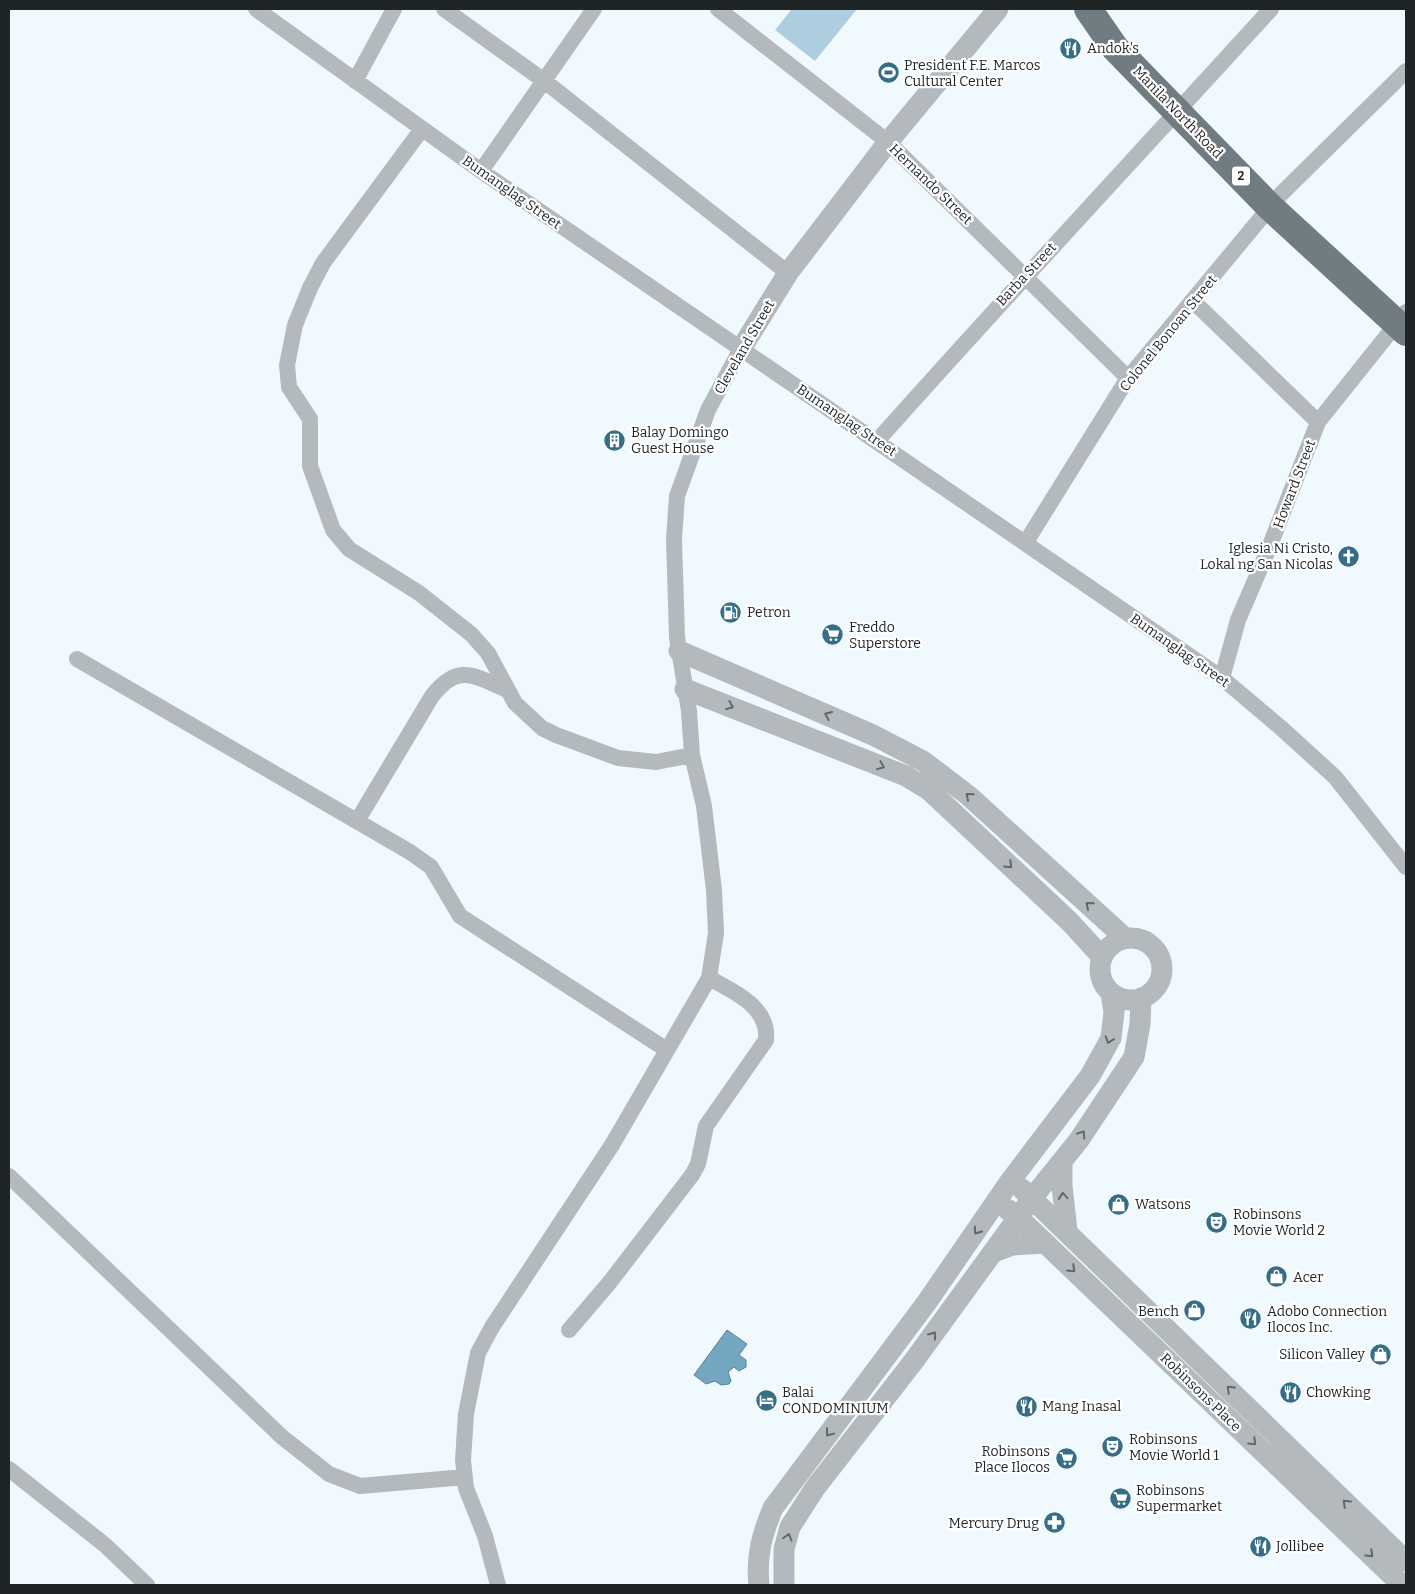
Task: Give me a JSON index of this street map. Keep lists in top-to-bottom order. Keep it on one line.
{"streets":{"highway":["Manila North Road","2"],"street":["Hernando Street","Bumanglag Street","Barba Street","Colonel Bonoan Street","Cleveland Street","Howard Street","Robinsons Place"]},"crossings":[["Manila North Road","Barba Street"],["Manila North Road","Colonel Bonoan Street"],["Manila North Road","Howard Street"],["Hernando Street","Barba Street"],["Hernando Street","Colonel Bonoan Street"],["Hernando Street","Cleveland Street"],["Bumanglag Street","Barba Street"],["Bumanglag Street","Colonel Bonoan Street"],["Bumanglag Street","Cleveland Street"],["Bumanglag Street","Howard Street"]],"places":{"restaurant":["Andok's","Adobo Connection Ilocos Inc.","Chowking","Mang Inasal","Jollibee"],"sports":["President F.E. Marcos Cultural Center"],"building":["Balay Domingo Guest House"],"church":["Iglesia Ni Cristo, Lokal ng San Nicolas"],"fuel station":["Petron"],"supermarket":["Freddo Superstore","Robinsons Place Ilocos","Robinsons Supermarket"],"shop":["Watsons","Acer","Bench","Silicon Valley"],"theatre":["Robinsons Movie World 2","Robinsons Movie World 1"],"hotel":["Balai CONDOMINIUM"],"pharmacy":["Mercury Drug"]}}
